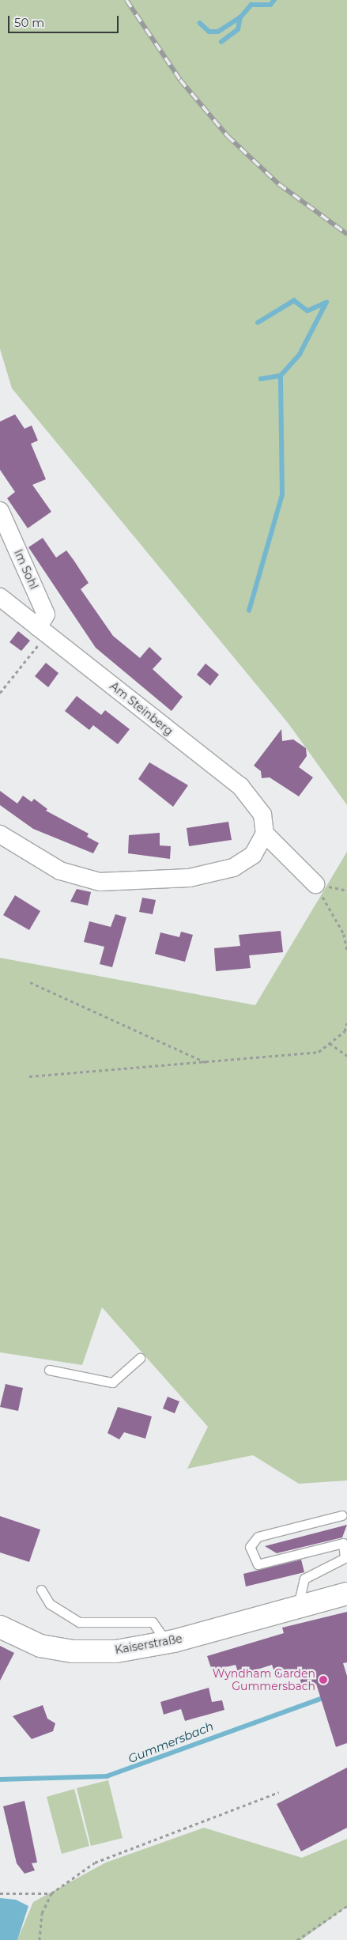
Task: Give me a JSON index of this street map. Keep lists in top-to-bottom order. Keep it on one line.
{"streets":{"street":["Im Sohl","Am Steinberg","Kaiserstraße"]},"crossings":[["Im Sohl","Am Steinberg"]],"water":["Gummersbach"],"places":["Wyndham Garden Gummersbach"],"scale_bar":"50 m"}
